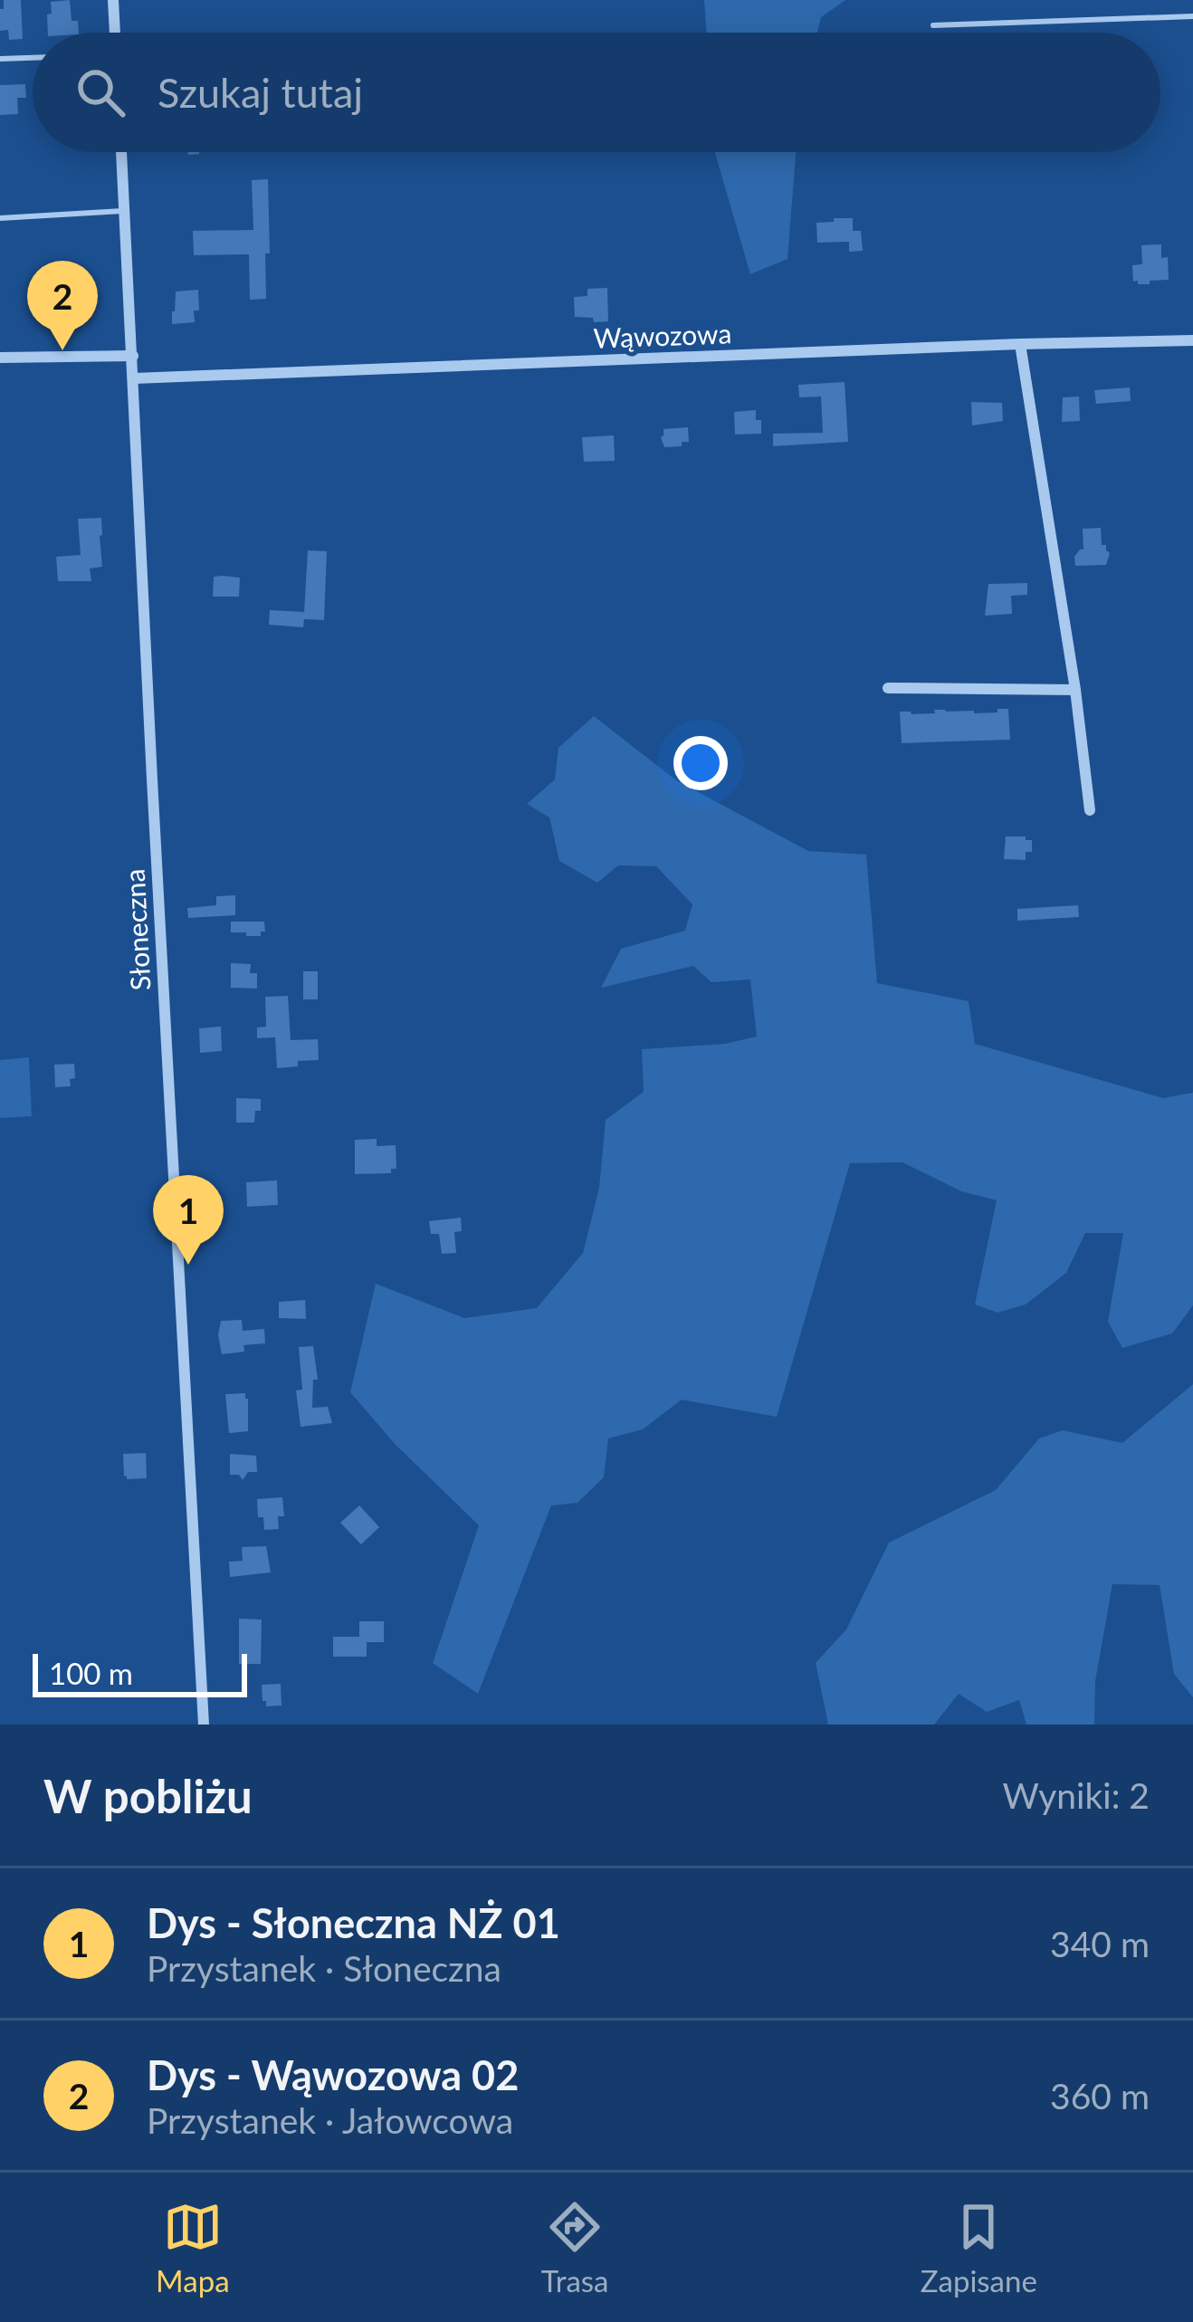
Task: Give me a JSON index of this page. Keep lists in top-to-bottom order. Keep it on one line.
{"streets":{"street":["Wąwozowa","Słoneczna"]},"crossings":[["Wąwozowa","Słoneczna"]],"scale_bar":"100 m","page":{"search":"Szukaj tutaj","pins":["2","1"],"scale":"100 m","heading":["W pobliżu","Wyniki: 2"],"list":[{"mark":"1","name":"Dys - Słoneczna NŻ 01","note":"Przystanek · Słoneczna","value":"340 m"},{"mark":"2","name":"Dys - Wąwozowa 02","note":"Przystanek · Jałowcowa","value":"360 m"}],"nav":["Mapa","Trasa","Zapisane"]}}
